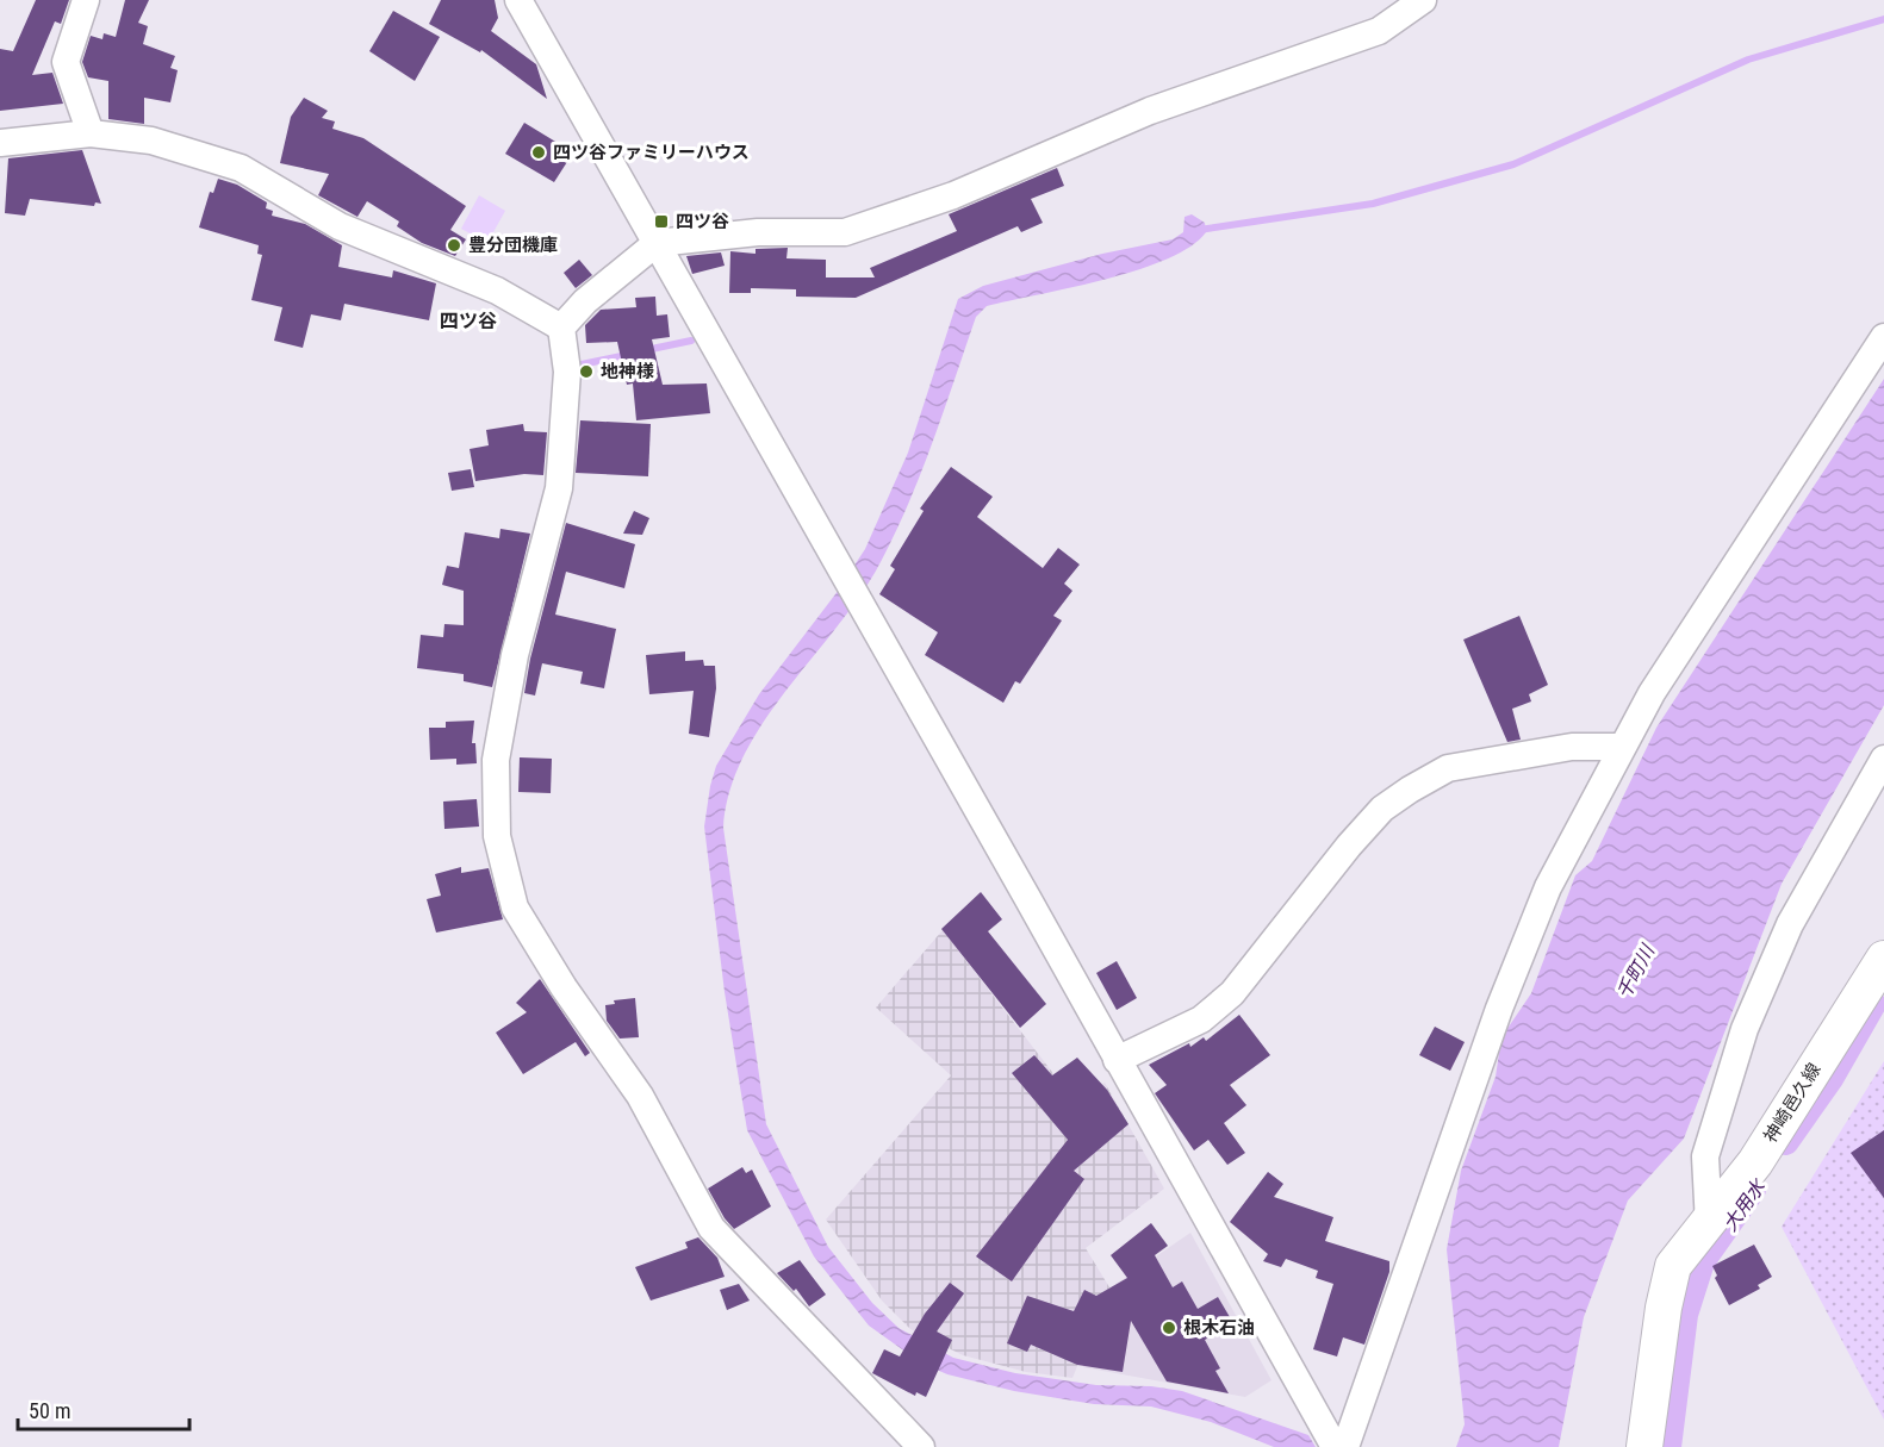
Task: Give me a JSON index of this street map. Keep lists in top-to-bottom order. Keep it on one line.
{"streets":{"main road":["神崎邑久線"]},"districts":["四ツ谷"],"water":["千町川","大用水"],"places":{"other":["四ツ谷ファミリーハウス","豊分団機庫","地神様","根木石油"],"transit":["四ツ谷"]},"scale_bar":"50 m"}
